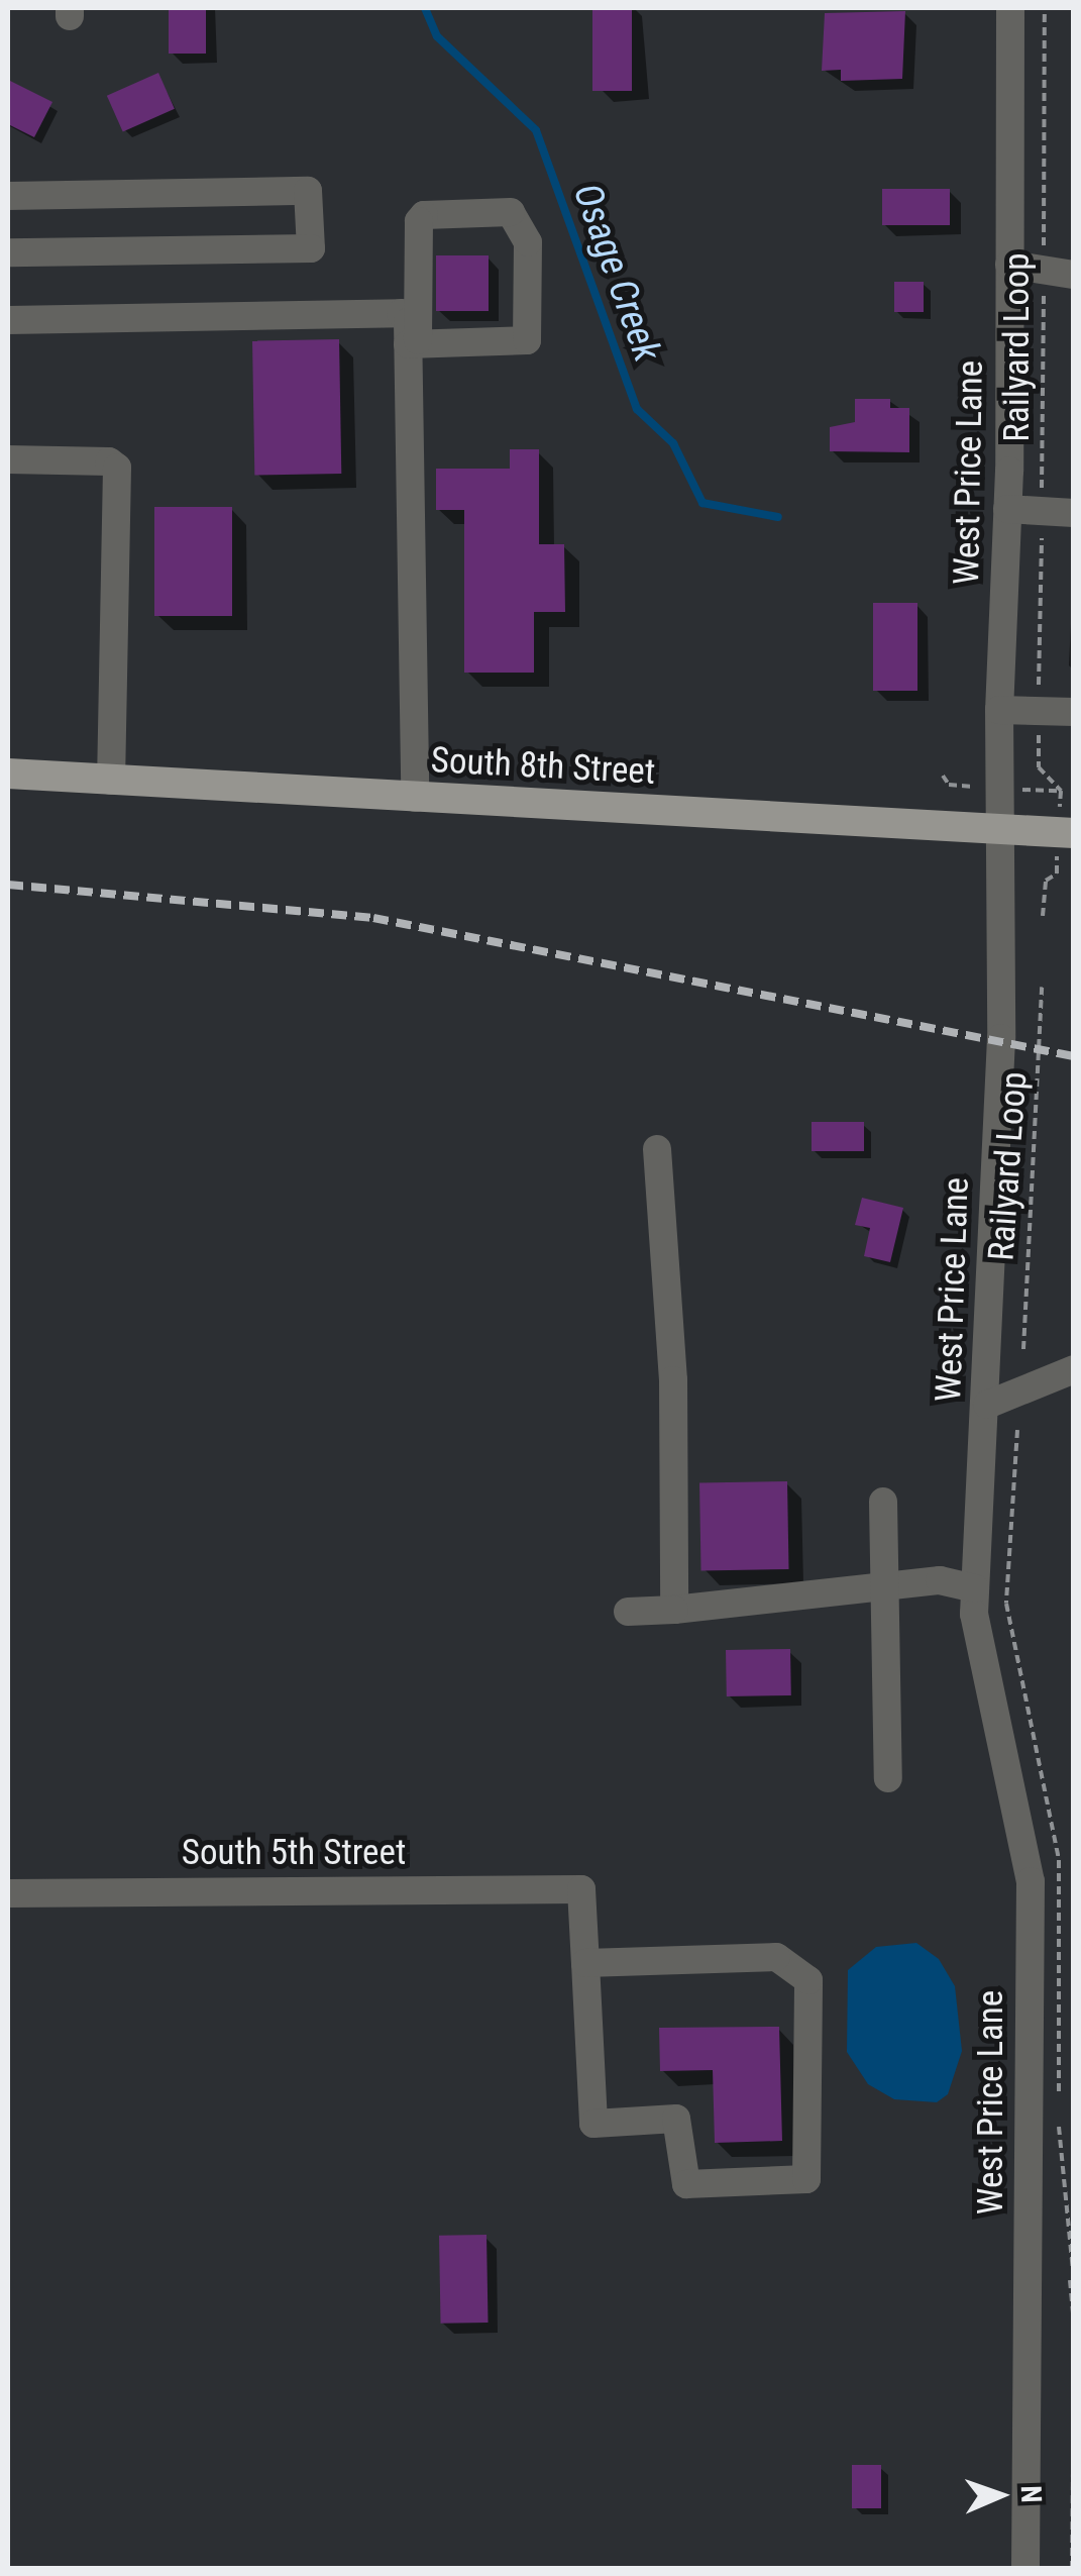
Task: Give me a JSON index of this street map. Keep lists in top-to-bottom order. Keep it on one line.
{"streets":{"main road":["South 8th Street"],"street":["West Price Lane","South 5th Street"],"path":["Railyard Loop"]},"crossings":[["West Price Lane","South 8th Street"]],"water":["Osage Creek"],"north":"right"}
